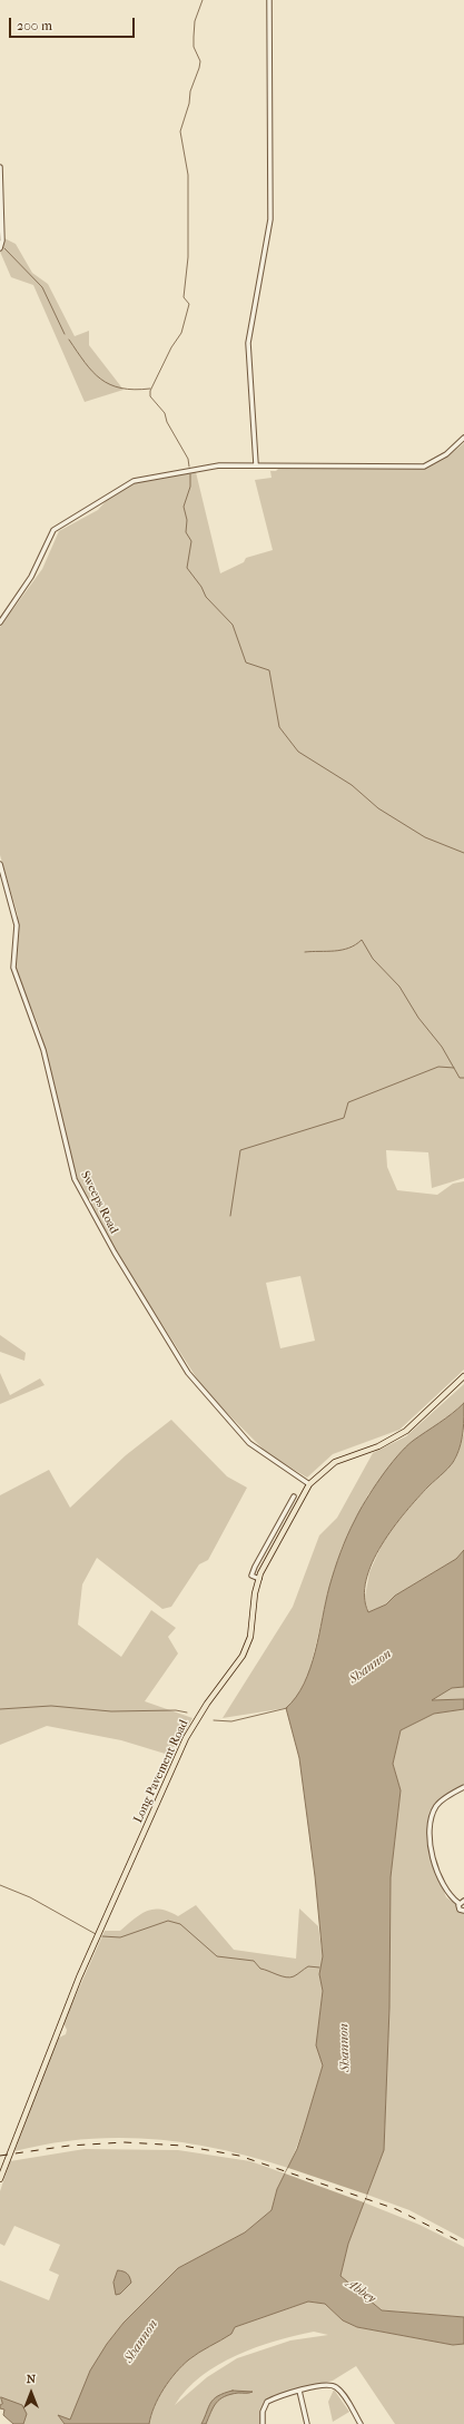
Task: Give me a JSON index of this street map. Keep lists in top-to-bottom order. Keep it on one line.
{"streets":{"main road":["Long Pavement Road"],"street":["Sweeps Road"]},"crossings":[["Sweeps Road","Long Pavement Road"]],"water":["Shannon","Abbey"],"scale_bar":"200 m","north":"top"}
